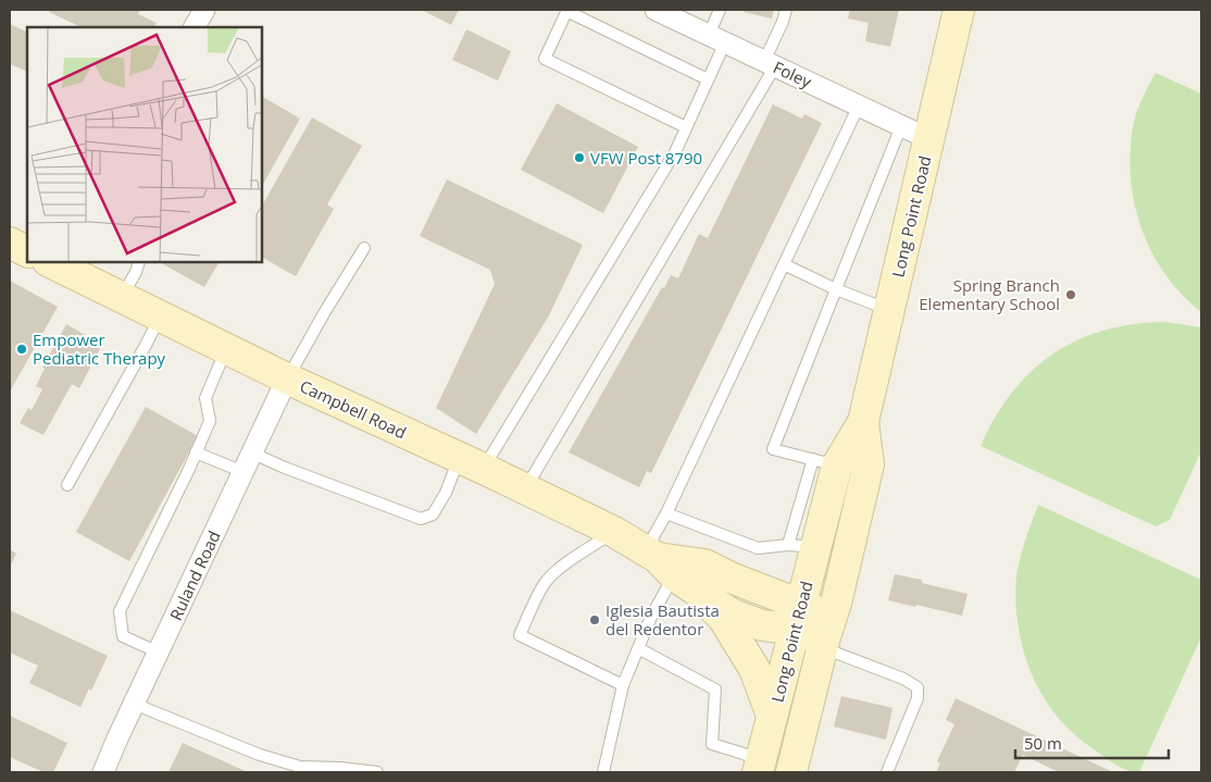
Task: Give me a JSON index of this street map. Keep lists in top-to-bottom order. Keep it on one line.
{"streets":{"main road":["Long Point Road","Campbell Road"],"street":["Foley","Ruland Road"]},"crossings":[["Foley","Long Point Road"],["Long Point Road","Campbell Road"],["Campbell Road","Ruland Road"]],"places":["VFW Post 8790","Spring Branch Elementary School","Empower Pediatric Therapy","Iglesia Bautista del Redentor"],"scale_bar":"50 m"}
